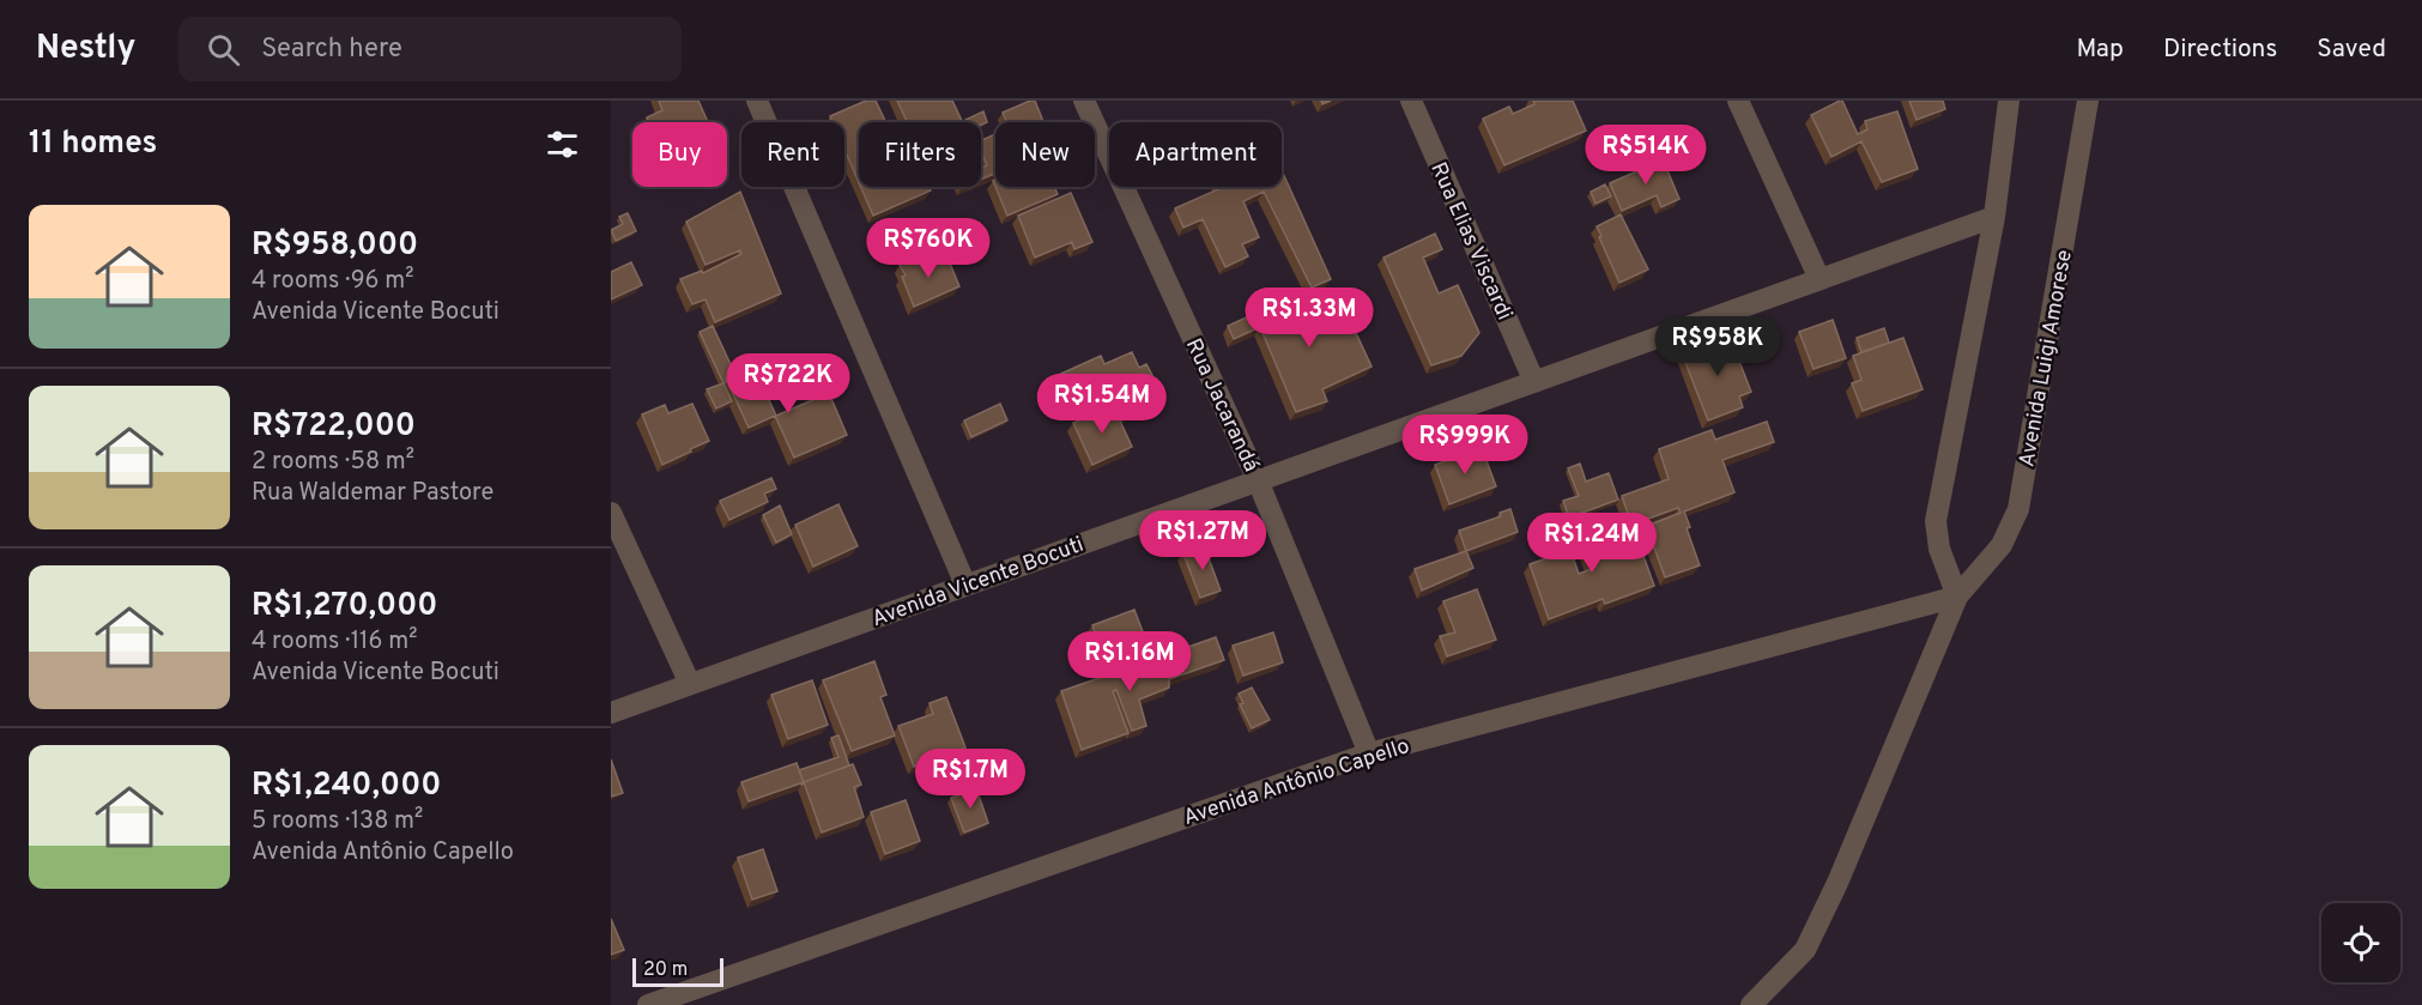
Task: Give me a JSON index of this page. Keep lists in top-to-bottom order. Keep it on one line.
{"streets":{"street":["Rua Elias Viscardi","Avenida Luigi Amorese","Rua Jacarandá","Avenida Vicente Bocuti","Avenida Antônio Capello"]},"crossings":[["Rua Elias Viscardi","Avenida Vicente Bocuti"],["Avenida Luigi Amorese","Avenida Antônio Capello"],["Rua Jacarandá","Avenida Vicente Bocuti"],["Rua Jacarandá","Avenida Antônio Capello"]],"scale_bar":"20 m","page":{"header":"Nestly","search":"Search here","nav":["Map","Directions","Saved"],"heading":"11 homes","chip":["Buy","Rent","Filters","New","Apartment"],"price":["R$514K","R$760K","R$1.33M","R$958K","R$722K","R$1.54M","R$999K","R$1.27M","R$1.24M","R$1.16M","R$1.7M"],"list":[{"name":"R$958,000","note":"4 rooms · 96 m² · Avenida Vicente Bocuti"},{"name":"R$722,000","note":"2 rooms · 58 m² · Rua Waldemar Pastore"},{"name":"R$1,270,000","note":"4 rooms · 116 m² · Avenida Vicente Bocuti"},{"name":"R$1,240,000","note":"5 rooms · 138 m² · Avenida Antônio Capello"}],"scale":"20 m"}}
